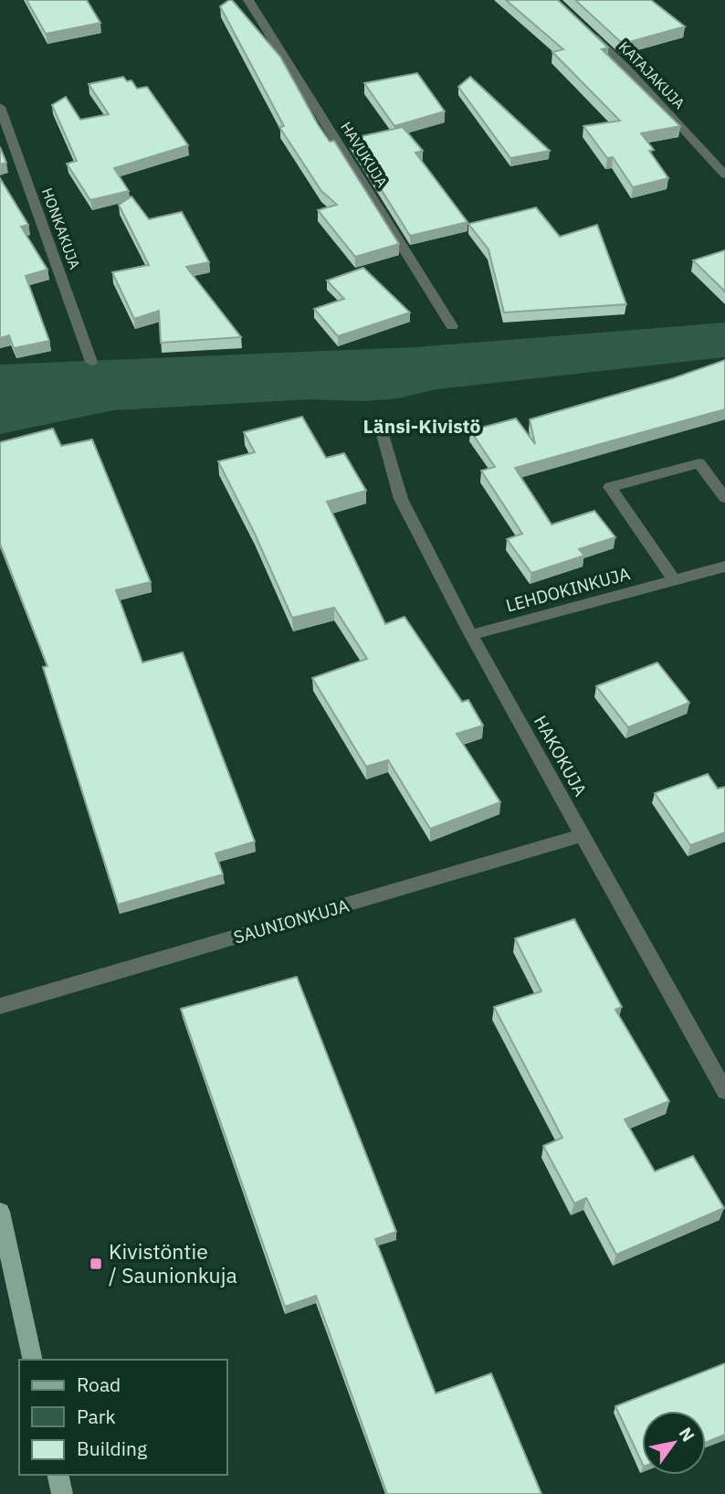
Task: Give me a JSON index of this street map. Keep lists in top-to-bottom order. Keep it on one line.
{"streets":{"street":["KATAJAKUJA","HAVUKUJA","HONKAKUJA","LEHDOKINKUJA","HAKOKUJA","SAUNIONKUJA"]},"crossings":[["LEHDOKINKUJA","HAKOKUJA"],["HAKOKUJA","SAUNIONKUJA"]],"districts":["Länsi-Kivistö"],"places":{"transit":["Kivistöntie / Saunionkuja"]},"legend":["Road","Park","Building"],"north":"top right"}
